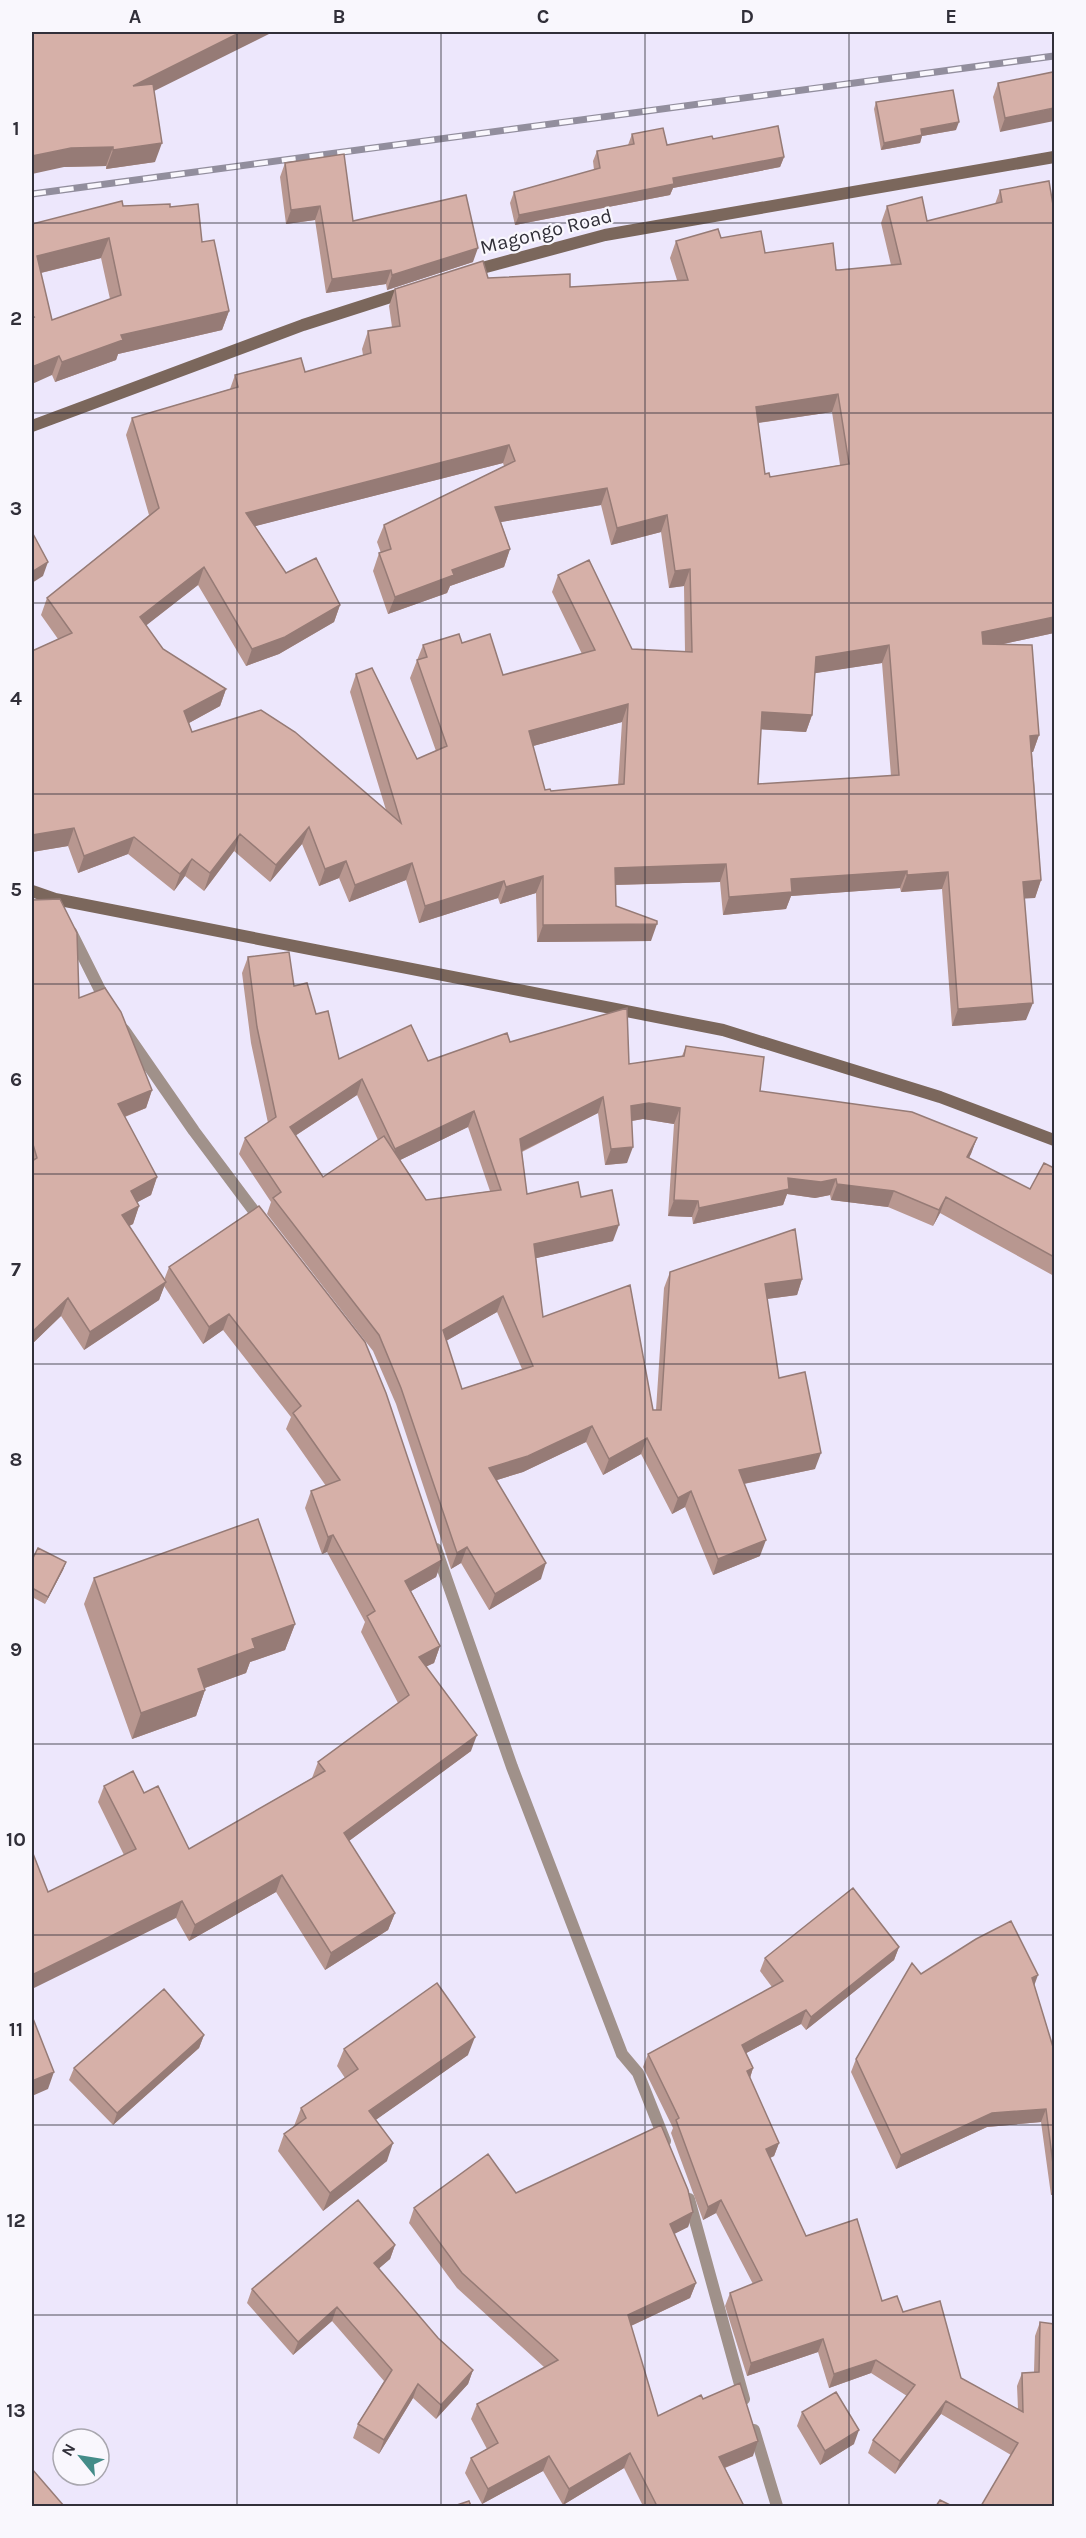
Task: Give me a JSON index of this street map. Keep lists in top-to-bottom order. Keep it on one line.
{"streets":{"street":["Magongo Road"]},"north":"top left","grid":{"columns":["A","B","C","D","E"],"rows":["1","2","3","4","5","6","7","8","9","10","11","12","13"]}}
